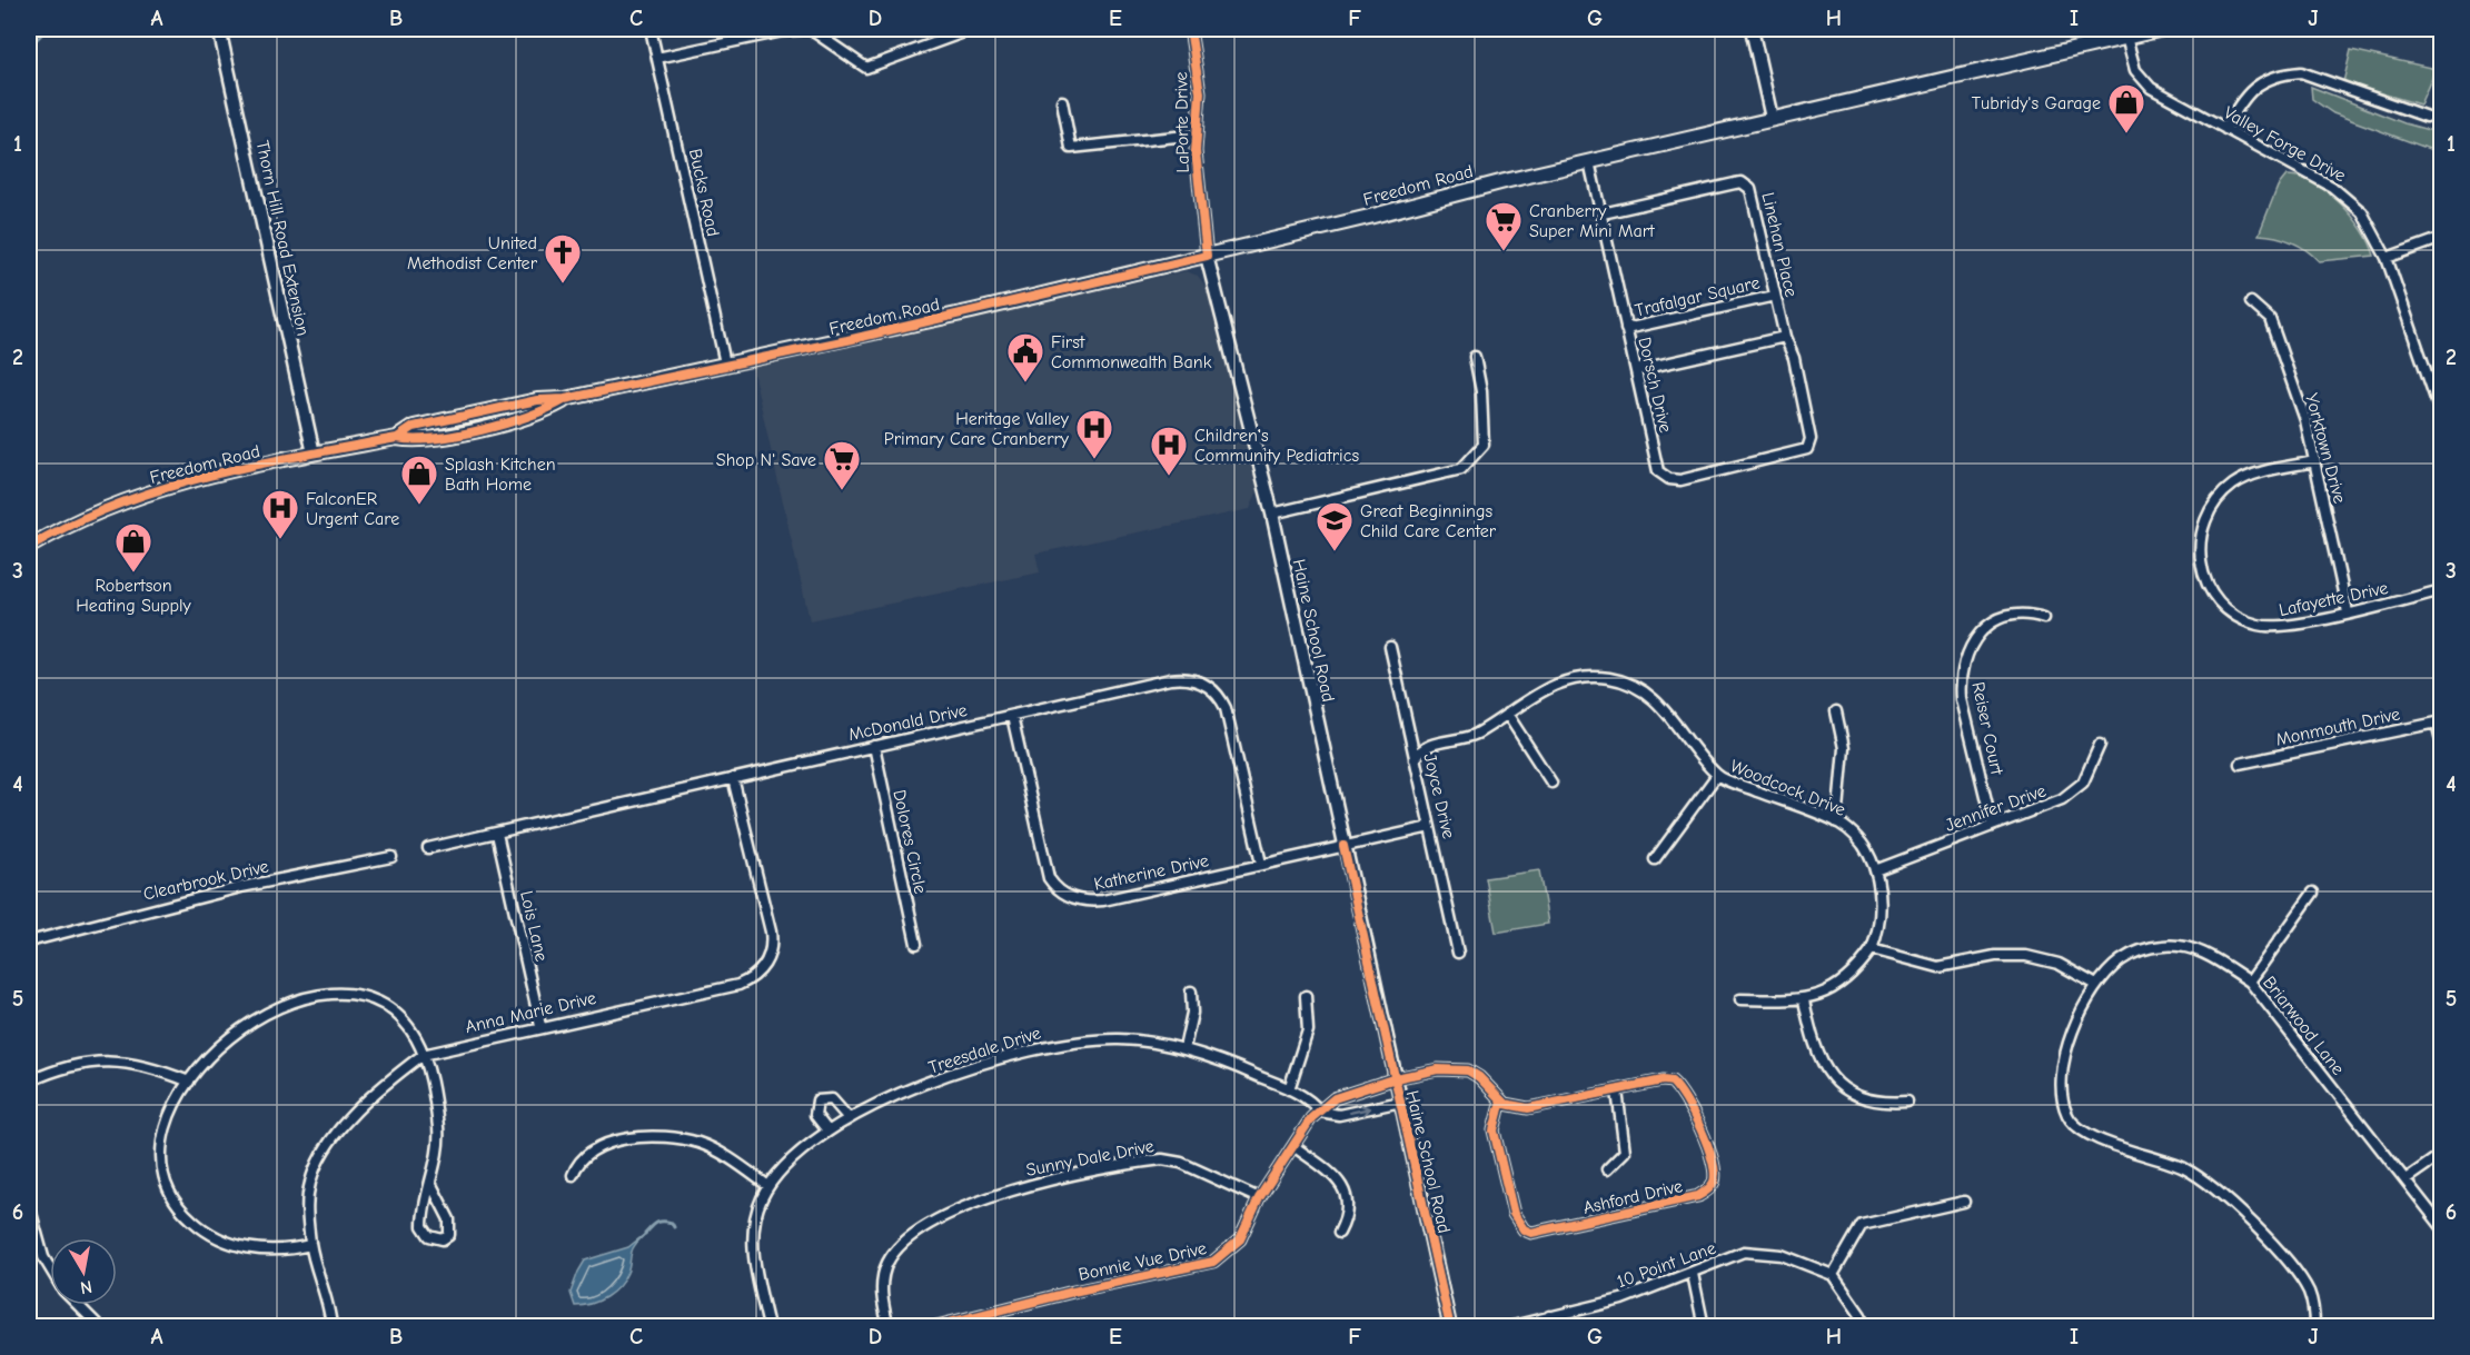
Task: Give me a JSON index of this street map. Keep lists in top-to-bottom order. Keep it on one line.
{"streets":{"main road":["Freedom Road"],"street":["LaPorte Drive","Valley Forge Drive","Bucks Road","Thorn Hill Road Extension","Linehan Place","Trafalgar Square","Dorsch Drive","Yorktown Drive","Lafayette Drive","Haine School Road","McDonald Drive","Monmouth Drive","Reiser Court","Woodcock Drive","Joyce Drive","Jennifer Drive","Dolores Circle","Katherine Drive","Clearbrook Drive","Lois Lane","Anna Marie Drive","Briarwood Lane","Treesdale Drive","Sunny Dale Drive","Ashford Drive","Bonnie Vue Drive","10 Point Lane"]},"crossings":[["LaPorte Drive","Freedom Road"],["LaPorte Drive","Haine School Road"],["Valley Forge Drive","Freedom Road"],["Freedom Road","Bucks Road"],["Freedom Road","Thorn Hill Road Extension"],["Freedom Road","Dorsch Drive"],["Freedom Road","Haine School Road"],["Linehan Place","Trafalgar Square"],["Linehan Place","Dorsch Drive"],["Trafalgar Square","Dorsch Drive"],["Yorktown Drive","Lafayette Drive"],["Haine School Road","Katherine Drive"],["Haine School Road","Bonnie Vue Drive"],["McDonald Drive","Dolores Circle"],["McDonald Drive","Katherine Drive"],["McDonald Drive","Lois Lane"],["McDonald Drive","Anna Marie Drive"],["Reiser Court","Jennifer Drive"],["Woodcock Drive","Joyce Drive"],["Woodcock Drive","Jennifer Drive"],["Joyce Drive","Katherine Drive"],["Lois Lane","Anna Marie Drive"],["Treesdale Drive","Bonnie Vue Drive"],["Sunny Dale Drive","Bonnie Vue Drive"]],"places":{"shop":["Tubridy's Garage","Splash Kitchen Bath Home","Robertson Heating Supply"],"supermarket":["Cranberry Super Mini Mart","Shop N' Save"],"church":["United Methodist Center"],"public building":["First Commonwealth Bank"],"hospital":["Heritage Valley Primary Care Cranberry","Children's Community Pediatrics","FalconER Urgent Care"],"school or university":["Great Beginnings Child Care Center"]},"north":"bottom","grid":{"columns":["A","B","C","D","E","F","G","H","I","J"],"rows":["1","2","3","4","5","6"]}}
